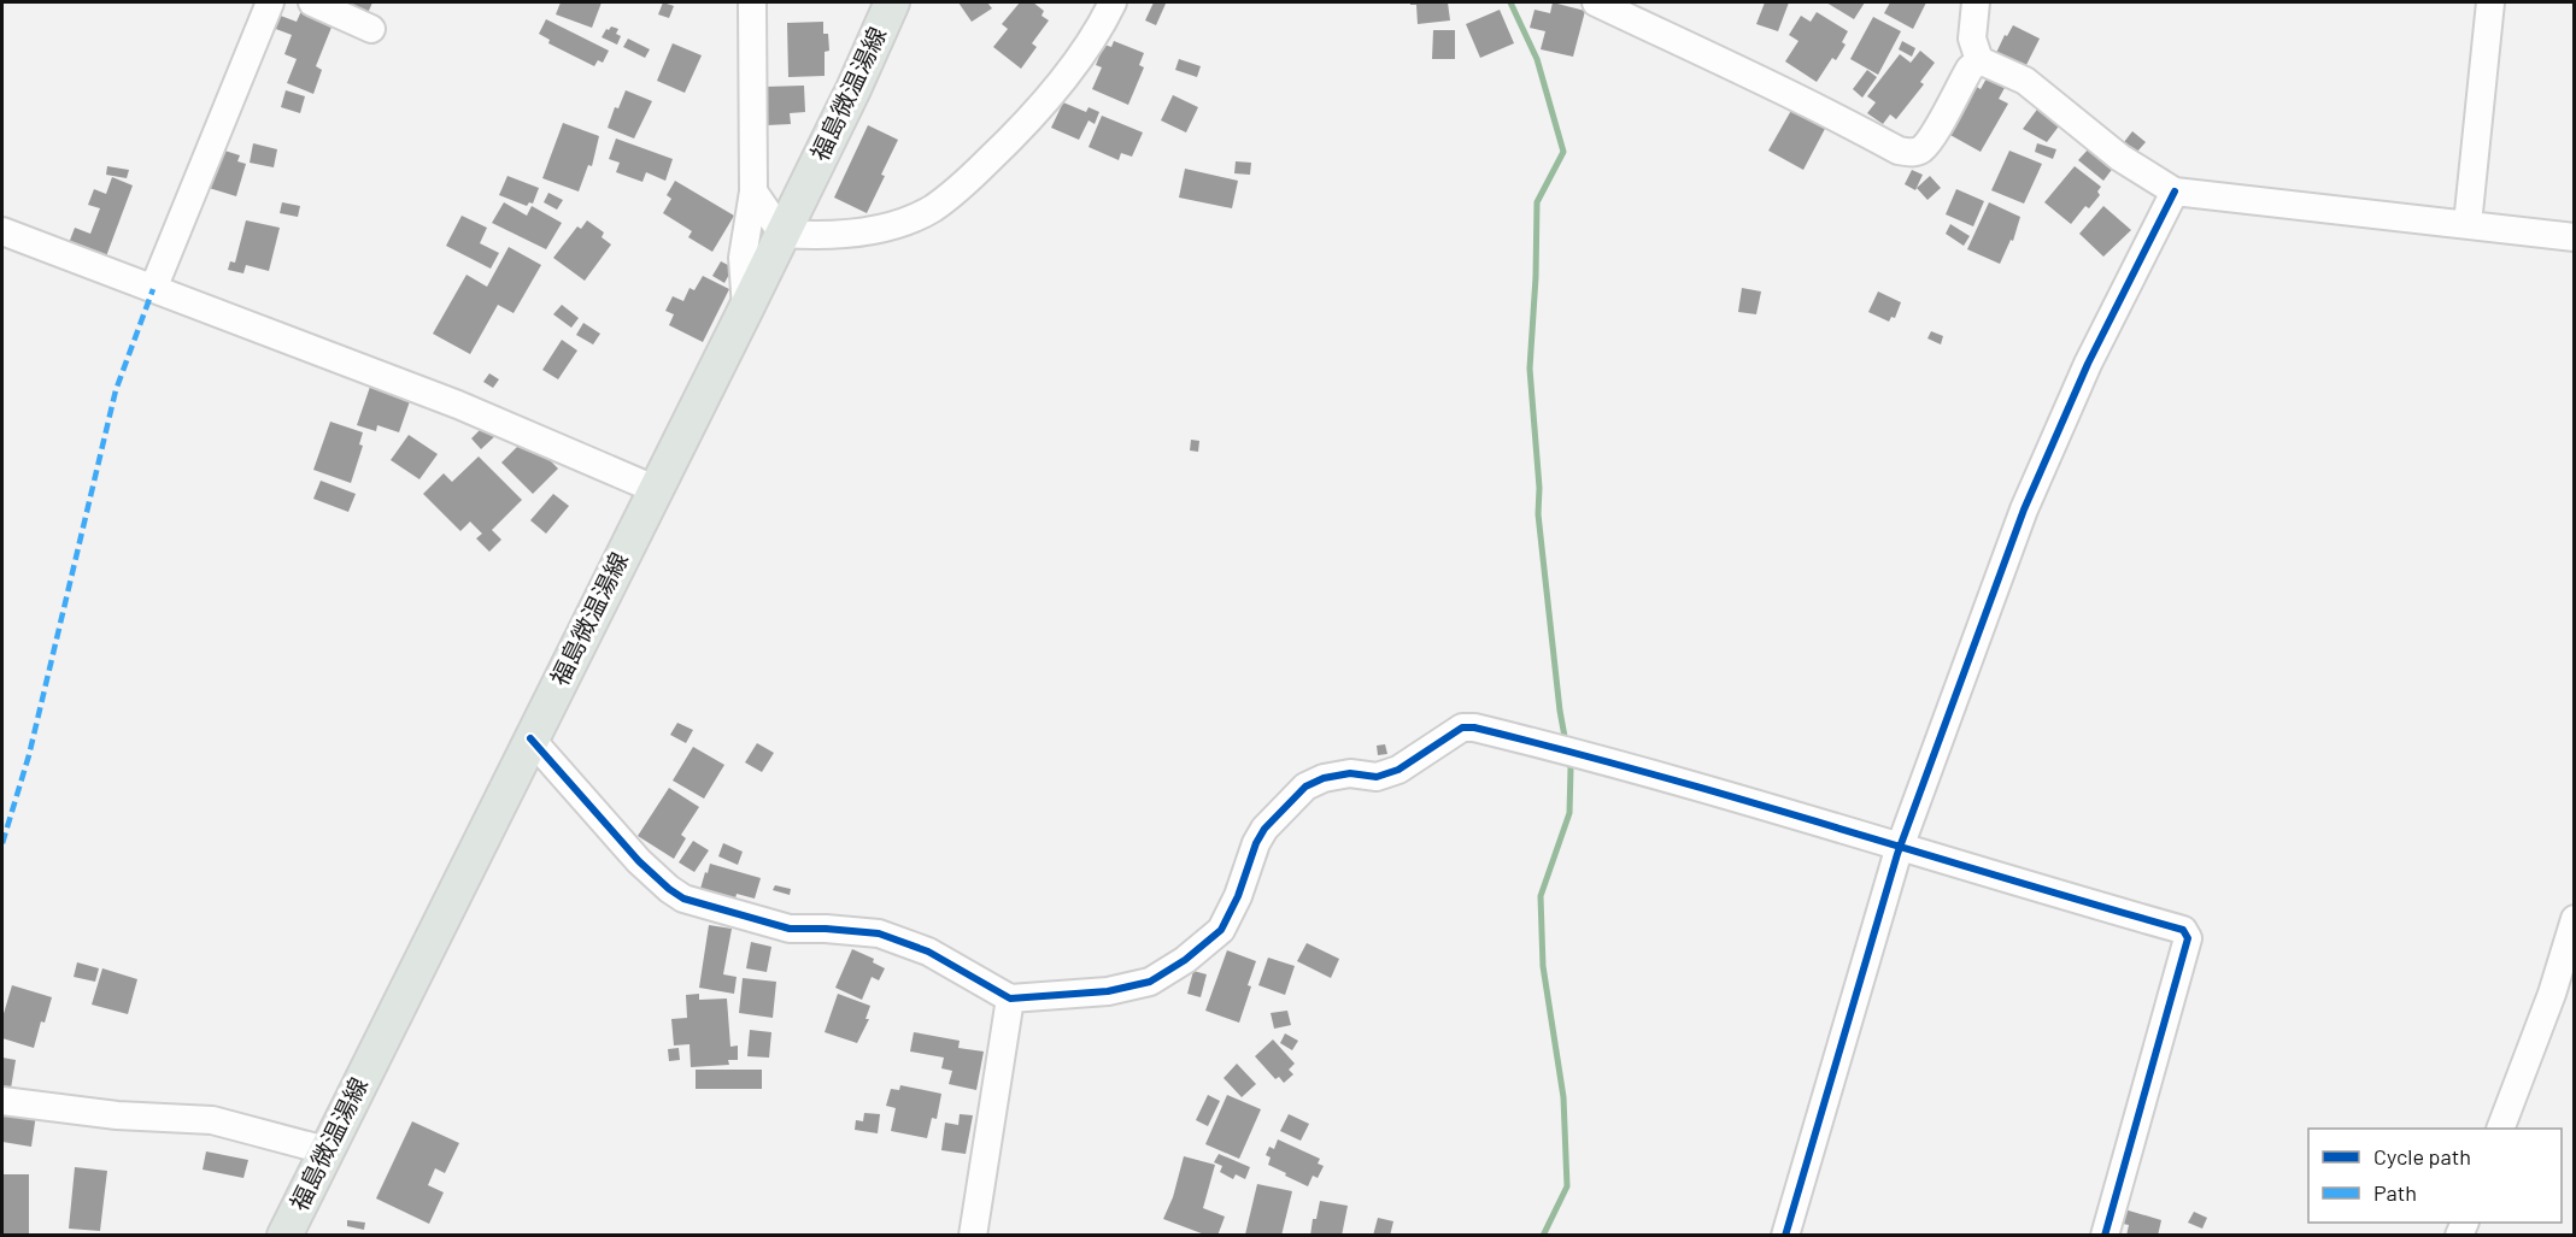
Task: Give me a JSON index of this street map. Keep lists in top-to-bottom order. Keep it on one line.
{"streets":{"main road":["福島微温湯線"]},"legend":["Cycle path","Path"]}
